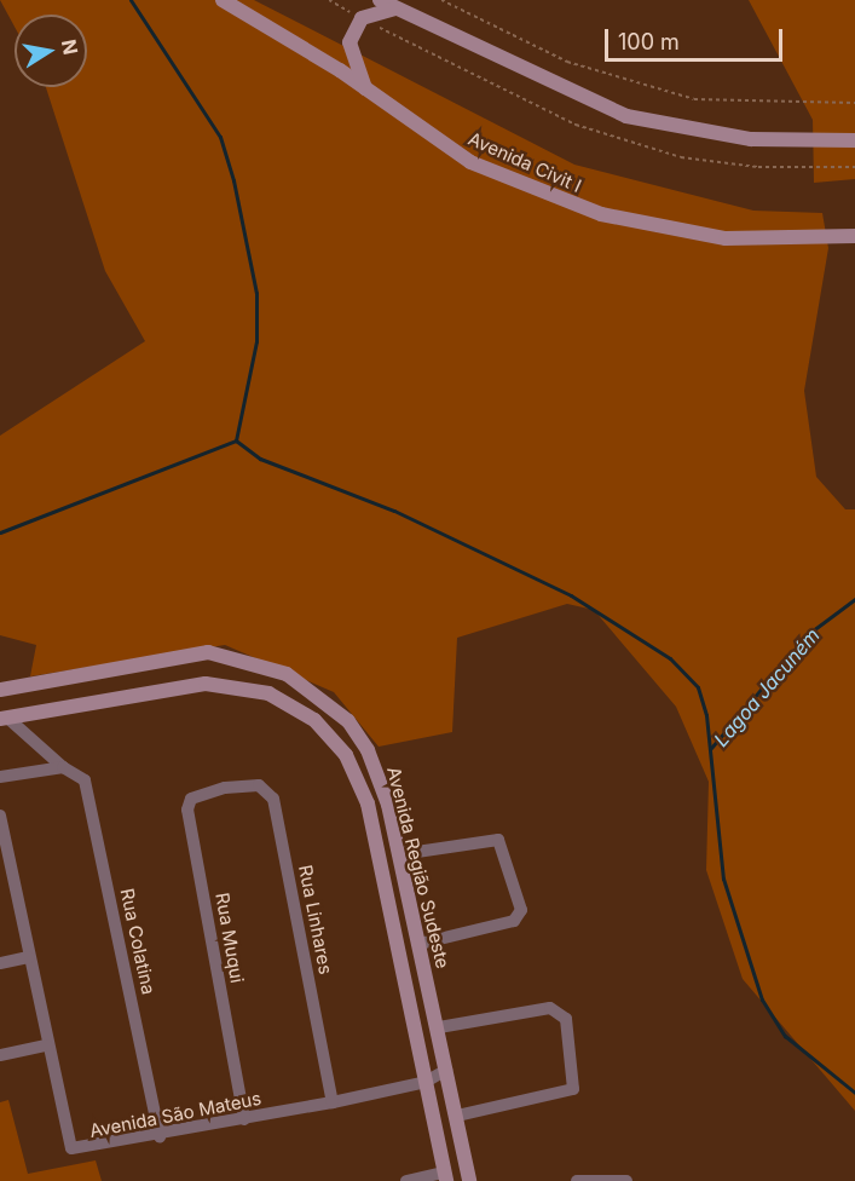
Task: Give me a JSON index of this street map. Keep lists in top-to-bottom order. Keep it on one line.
{"streets":{"street":["Avenida Civit I","Avenida Região Sudeste","Rua Linhares","Rua Muqui","Rua Colatina","Avenida São Mateus"]},"crossings":[["Avenida Região Sudeste","Rua Colatina"],["Avenida Região Sudeste","Avenida São Mateus"],["Rua Linhares","Rua Muqui"],["Rua Linhares","Avenida São Mateus"],["Rua Muqui","Avenida São Mateus"],["Rua Colatina","Avenida São Mateus"]],"water":["Lagoa Jacuném"],"scale_bar":"100 m","north":"right"}
